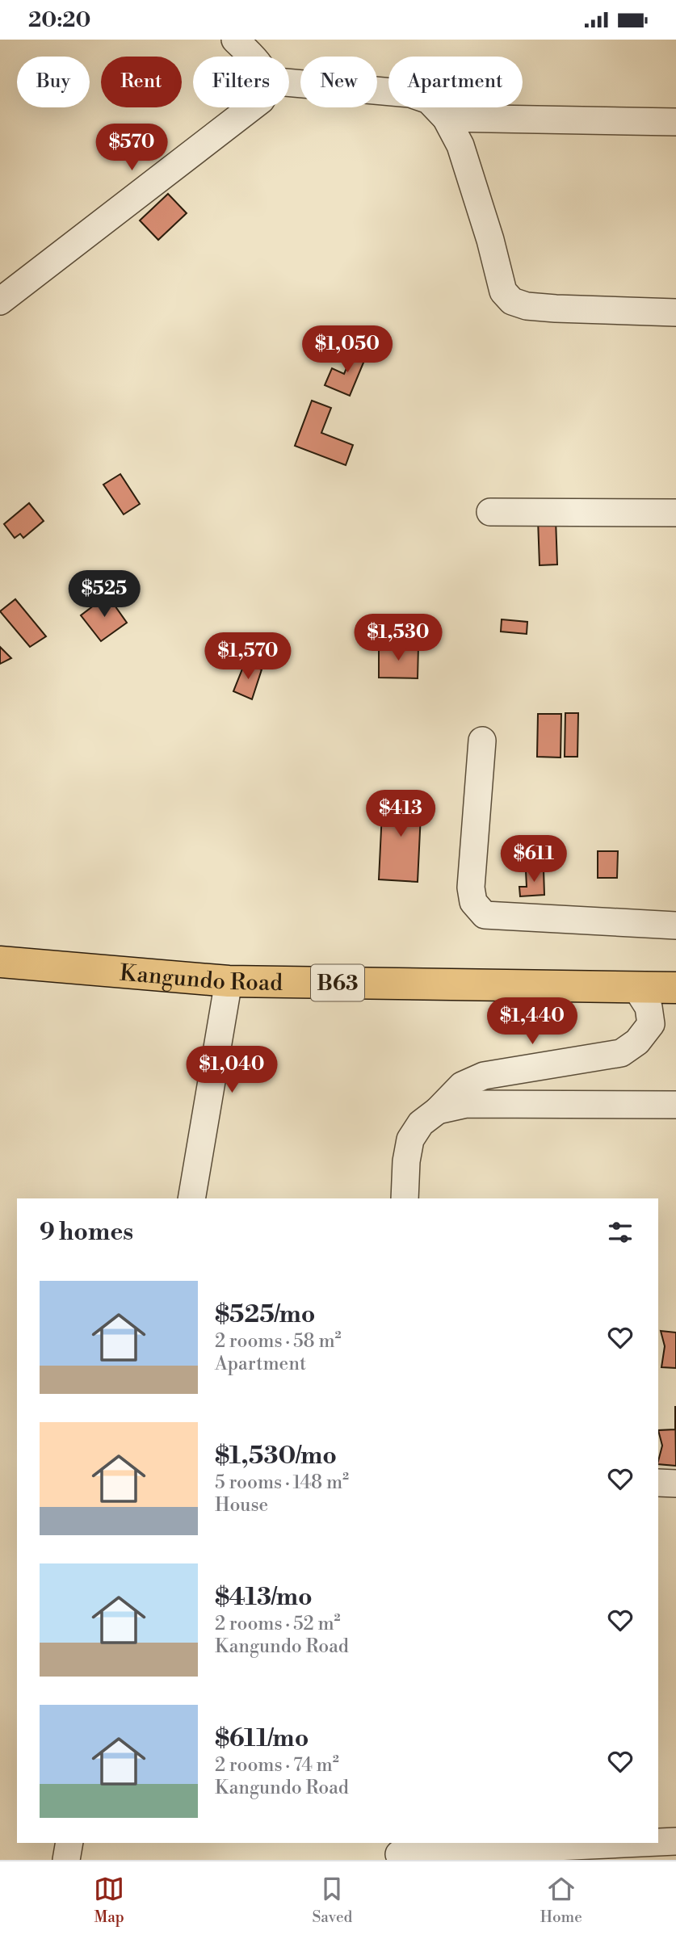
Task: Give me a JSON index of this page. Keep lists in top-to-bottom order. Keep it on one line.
{"streets":{"highway":["Kangundo Road","B63"]},"page":{"status":"20:20","chip":["Buy","Rent","Filters","New","Apartment"],"price":["$570","$1,050","$525","$1,530","$1,570","$413","$611","$1,440","$1,040"],"heading":"9 homes","list":[{"name":"$525/mo","note":"2 rooms · 58 m² · Apartment"},{"name":"$1,530/mo","note":"5 rooms · 148 m² · House"},{"name":"$413/mo","note":"2 rooms · 52 m² · Kangundo Road"},{"name":"$611/mo","note":"2 rooms · 74 m² · Kangundo Road"}],"tabs":["Map","Saved","Home"]}}
